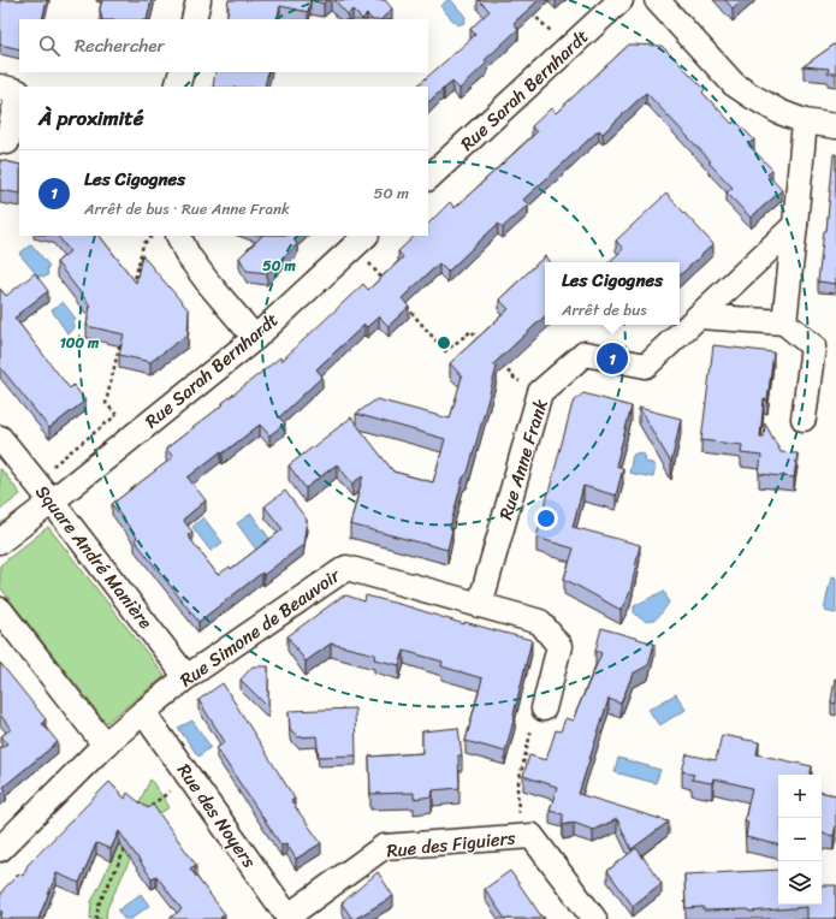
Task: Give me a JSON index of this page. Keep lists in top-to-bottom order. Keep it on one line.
{"streets":{"street":["Rue Sarah Bernhardt","Rue Anne Frank","Square André Manière","Rue Simone de Beauvoir","Rue des Noyers","Rue des Figuiers"]},"crossings":[["Rue Sarah Bernhardt","Square André Manière"],["Rue Anne Frank","Rue Simone de Beauvoir"],["Square André Manière","Rue Simone de Beauvoir"],["Rue Simone de Beauvoir","Rue des Noyers"],["Rue des Noyers","Rue des Figuiers"]],"page":{"search":"Rechercher","heading":"À proximité","list":[{"mark":"1","name":"Les Cigognes","note":"Arrêt de bus · Rue Anne Frank","value":"50 m"}],"popup":["Les Cigognes","Arrêt de bus"],"pins":"1","map_buttons":["+","−"]},"rings":["50 m","100 m"]}
